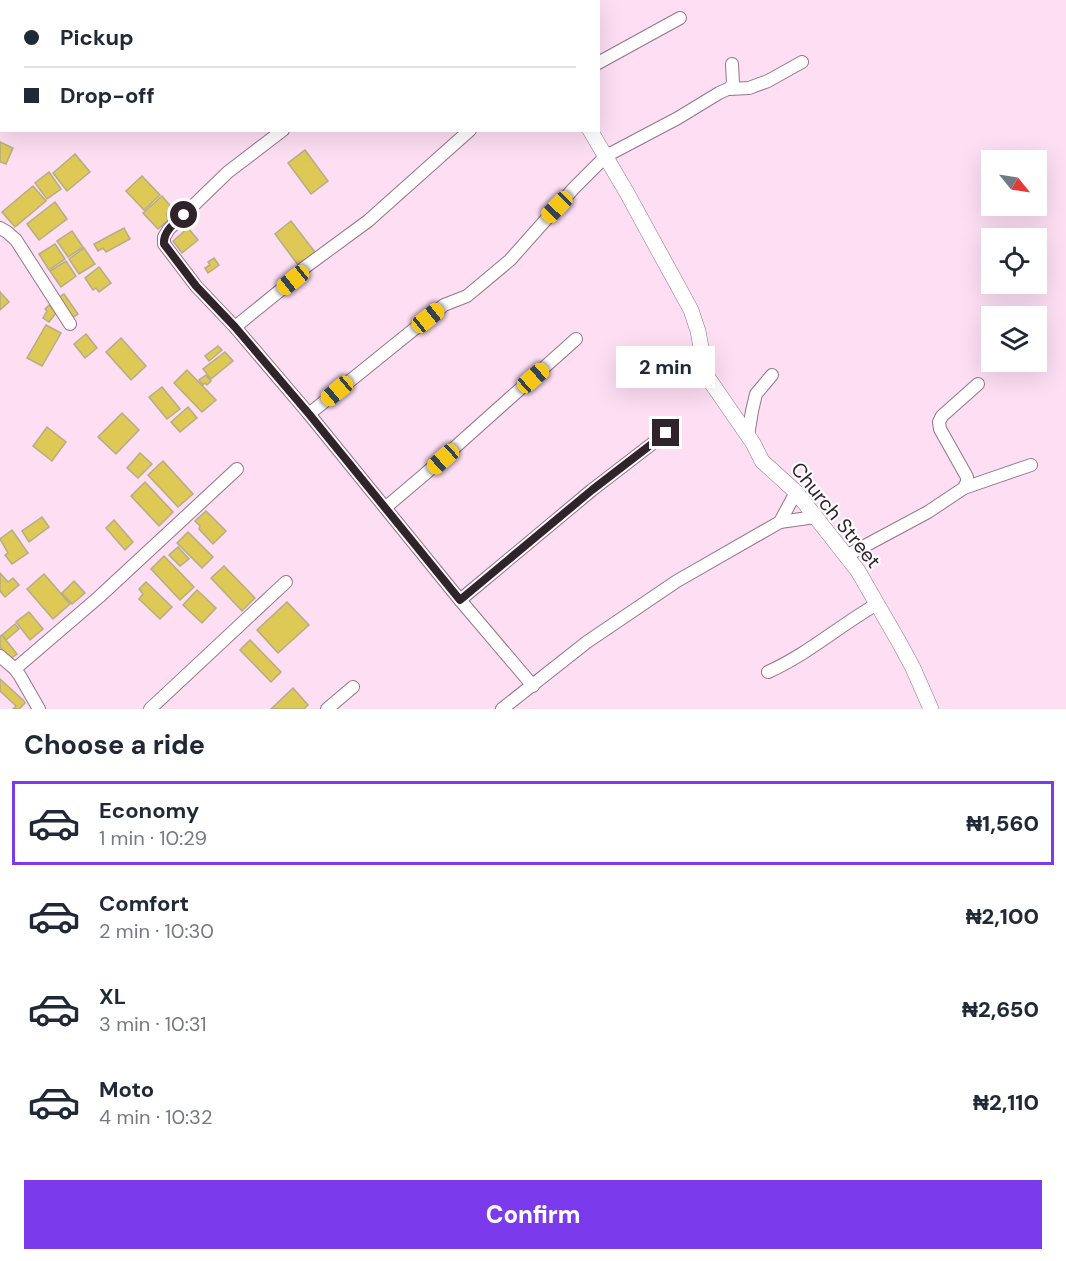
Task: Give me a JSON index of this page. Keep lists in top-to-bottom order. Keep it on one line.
{"streets":{"street":["Church Street"]},"north":"bottom right","page":{"banner":["Pickup","Drop-off"],"bubble":"2 min","heading":"Choose a ride","list":[{"name":"Economy","note":"1 min · 10:29","value":"₦1,560"},{"name":"Comfort","note":"2 min · 10:30","value":"₦2,100"},{"name":"XL","note":"3 min · 10:31","value":"₦2,650"},{"name":"Moto","note":"4 min · 10:32","value":"₦2,110"}],"buttons":"Confirm"}}
